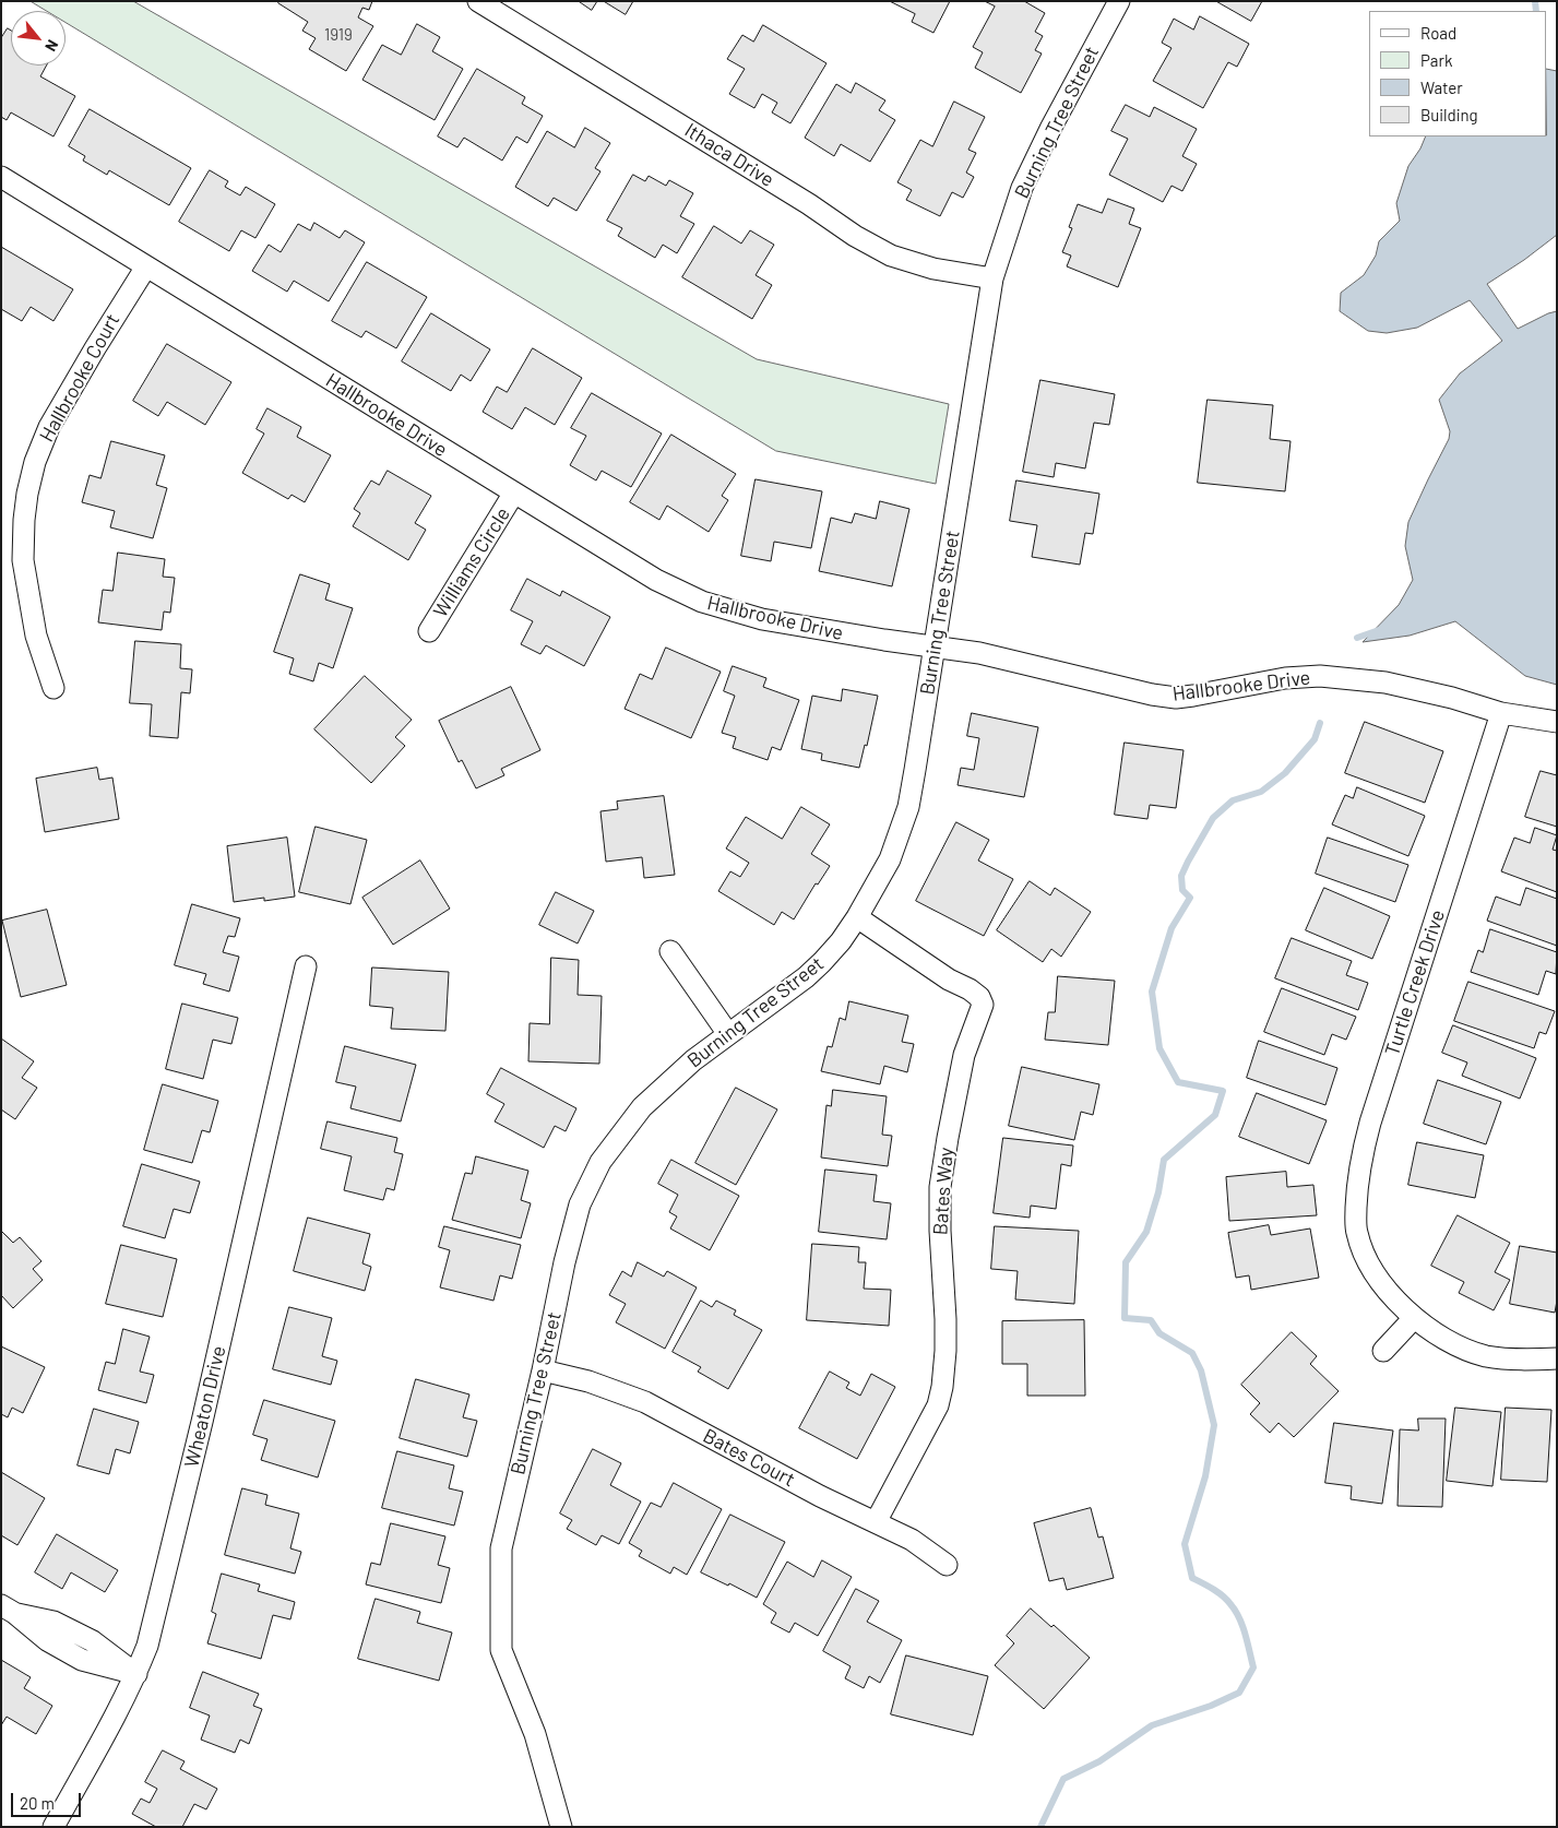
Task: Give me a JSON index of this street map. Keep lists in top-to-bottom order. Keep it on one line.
{"streets":{"street":["Burning Tree Street","Ithaca Drive","Hallbrooke Court","Hallbrooke Drive","Williams Circle","Turtle Creek Drive","Bates Way","Wheaton Drive","Bates Court"]},"crossings":[["Burning Tree Street","Ithaca Drive"],["Burning Tree Street","Hallbrooke Drive"],["Burning Tree Street","Bates Way"],["Burning Tree Street","Bates Court"],["Hallbrooke Court","Hallbrooke Drive"],["Hallbrooke Drive","Williams Circle"],["Hallbrooke Drive","Turtle Creek Drive"],["Bates Way","Bates Court"]],"house_numbers":["1919"],"legend":["Road","Park","Water","Building"],"scale_bar":"20 m","north":"bottom right"}
